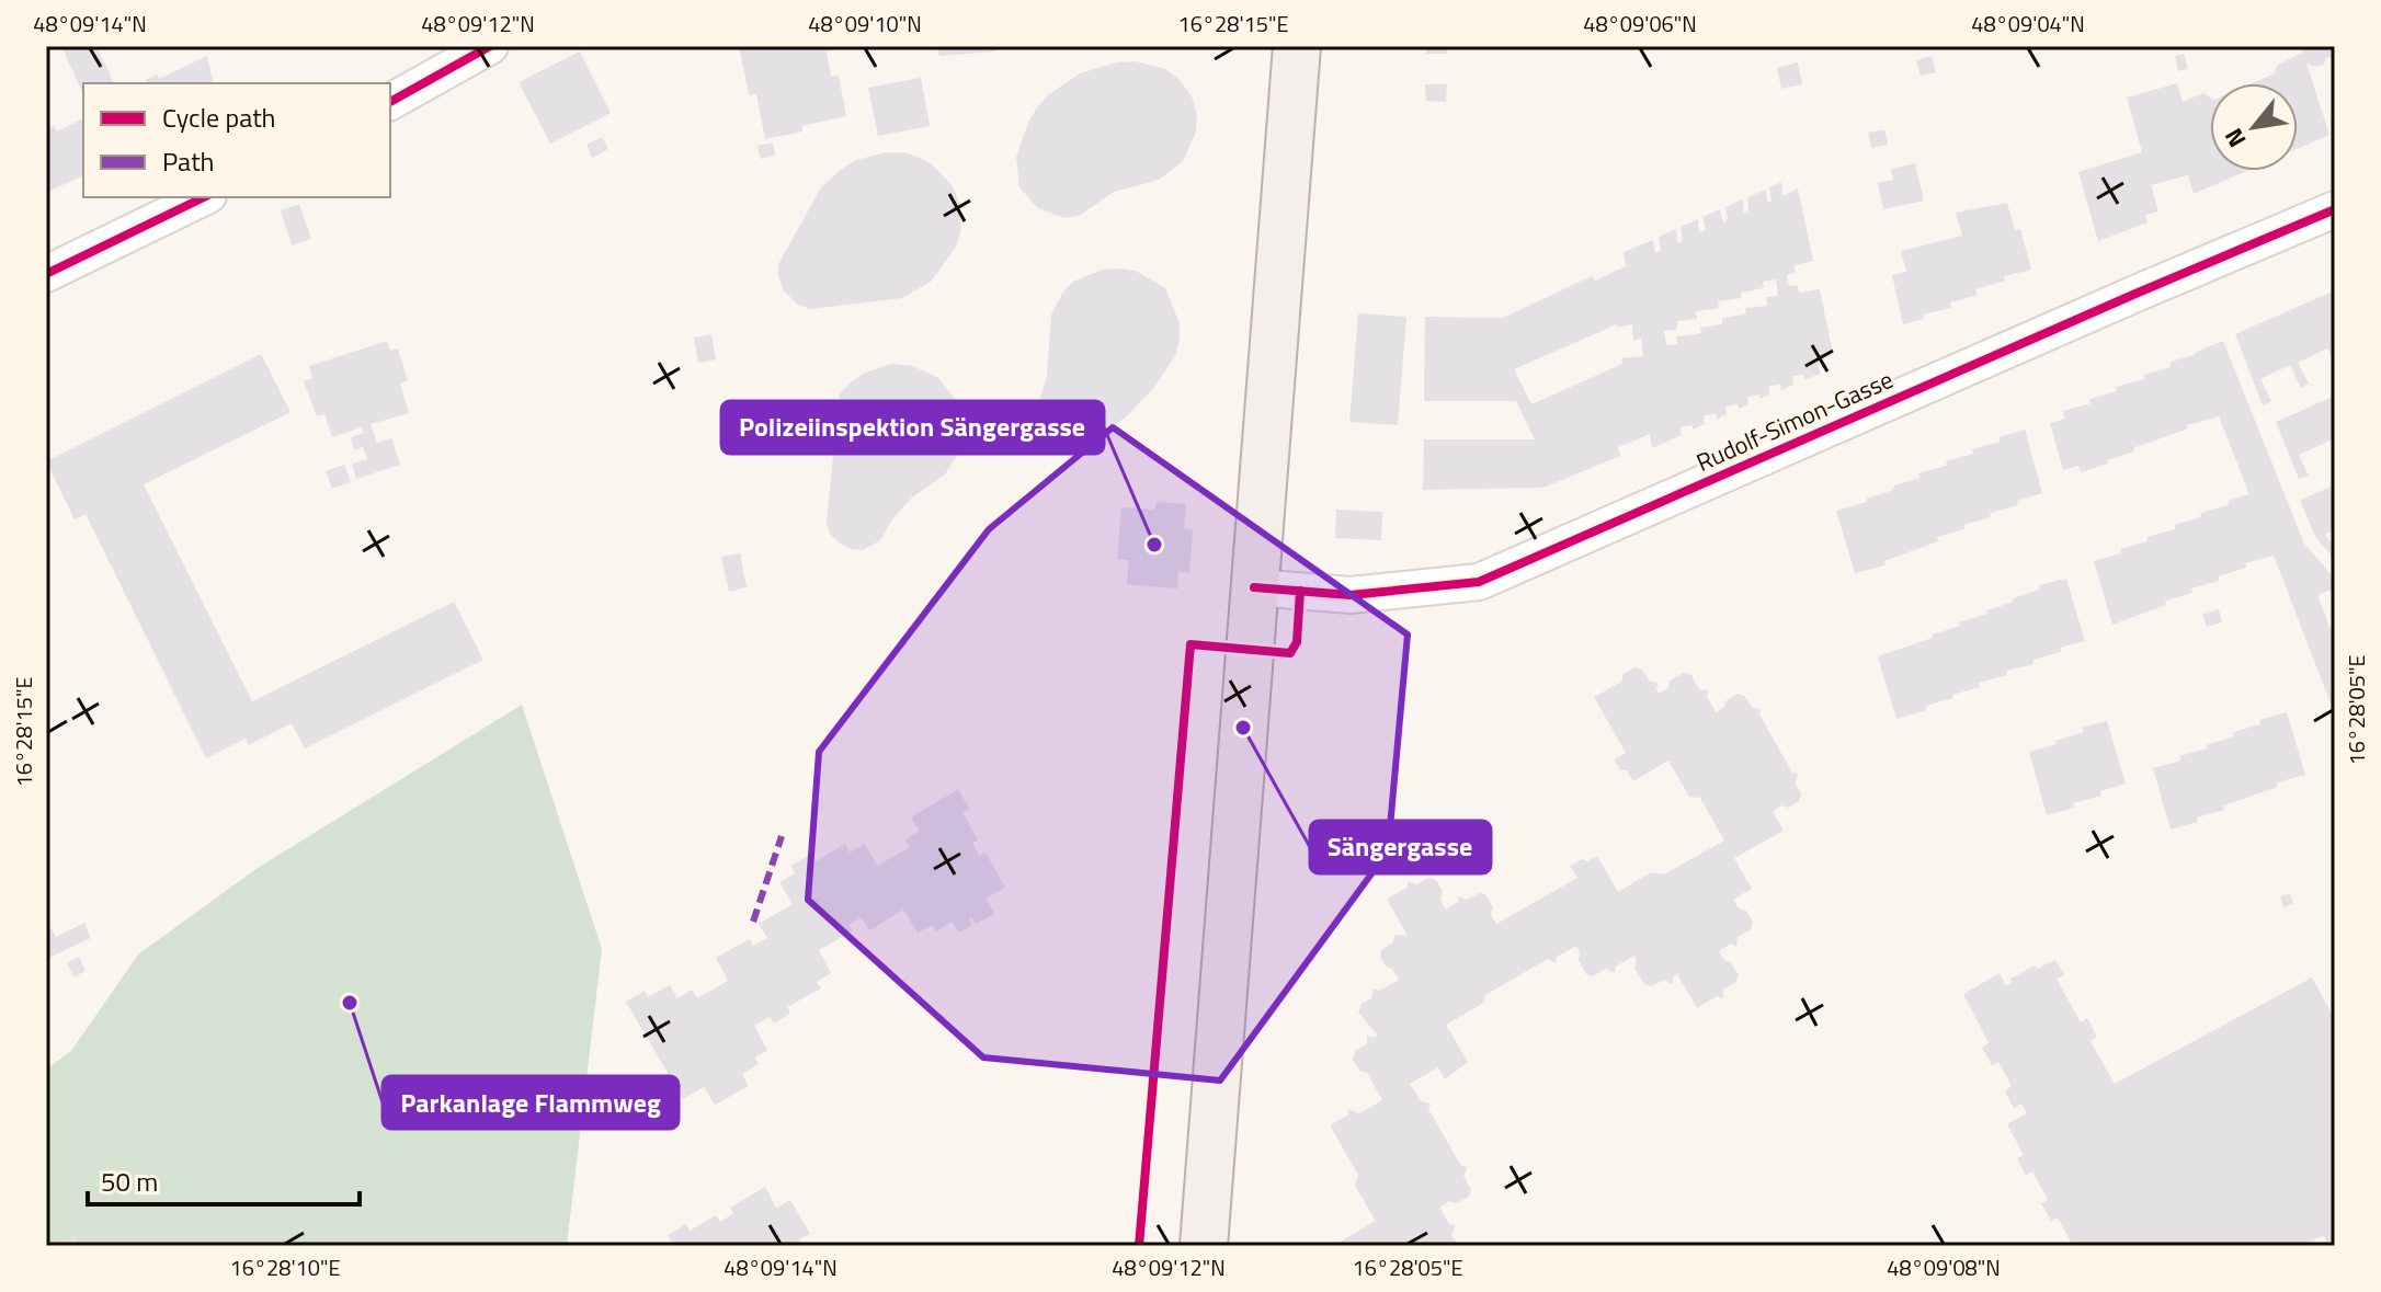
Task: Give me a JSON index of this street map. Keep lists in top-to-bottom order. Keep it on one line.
{"streets":{"street":["Rudolf-Simon-Gasse"]},"places":["Polizeiinspektion Sängergasse","Sängergasse","Parkanlage Flammweg"],"legend":["Cycle path","Path"],"scale_bar":"50 m","north":"bottom left","coordinates":["48°09'14\"N","48°09'12\"N","48°09'10\"N","16°28'15\"E","48°09'06\"N","48°09'04\"N","16°28'05\"E","16°28'10\"E","48°09'08\"N"]}
